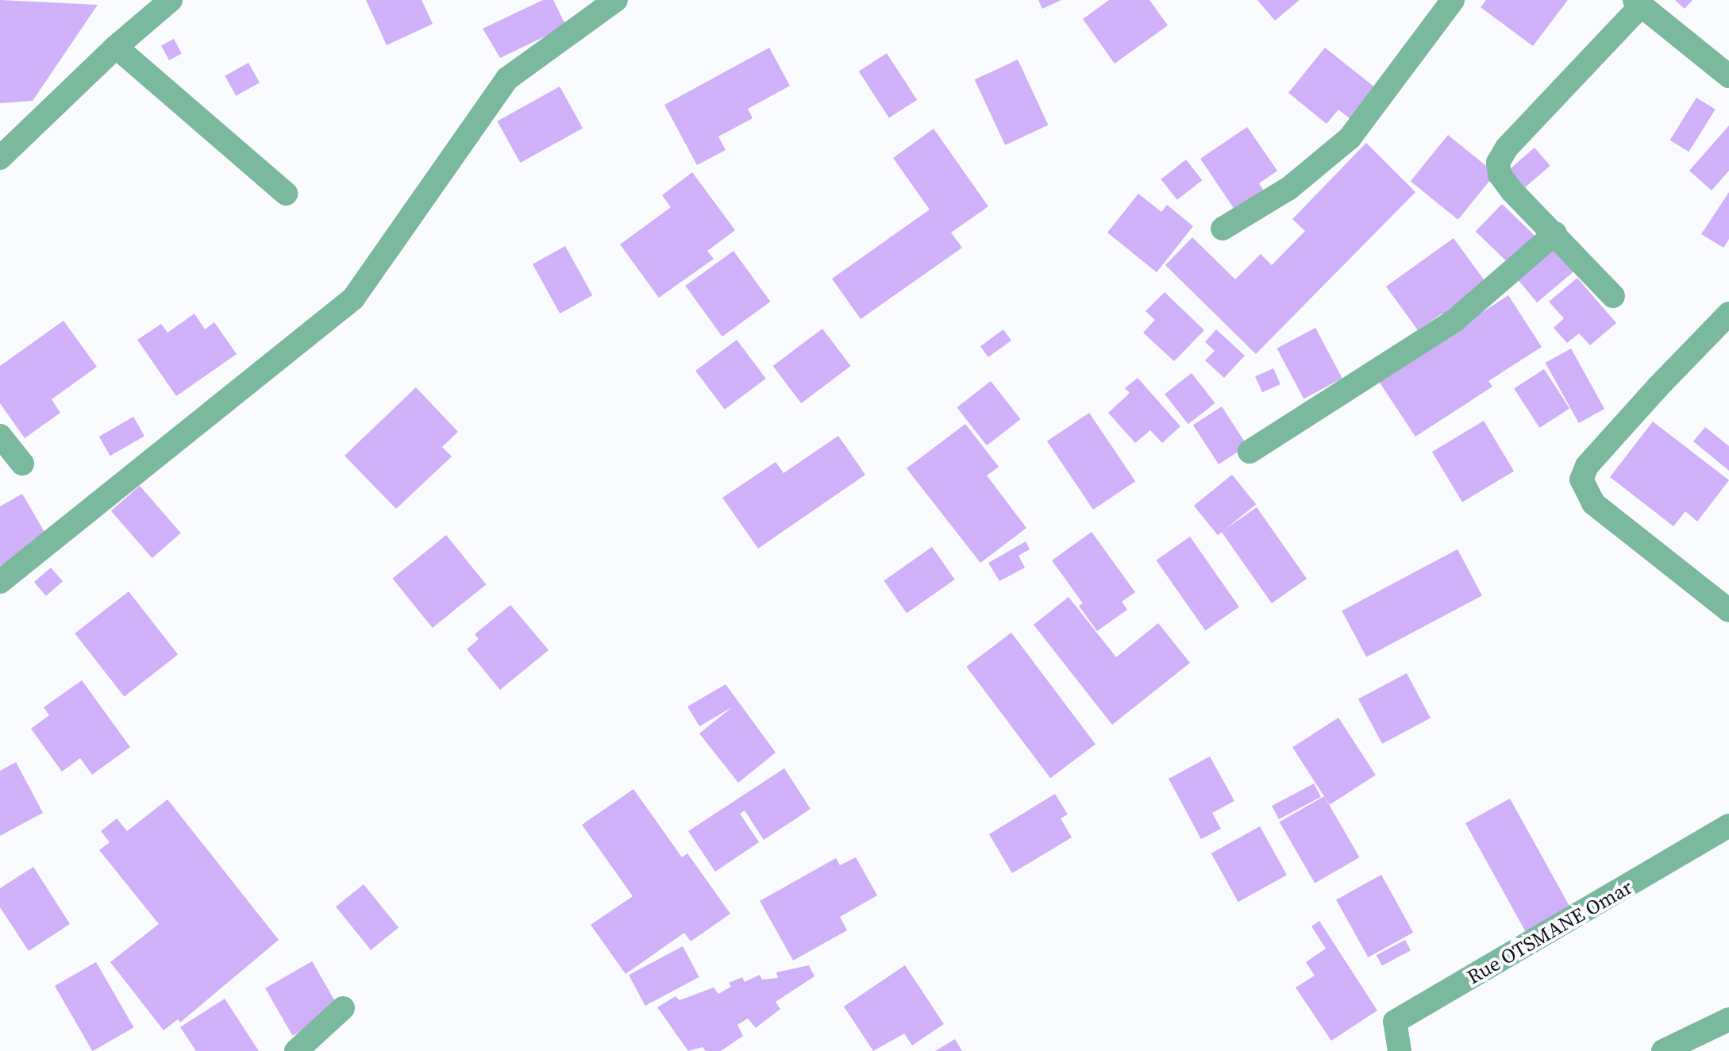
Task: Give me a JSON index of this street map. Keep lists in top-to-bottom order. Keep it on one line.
{"streets":{"street":["Rue OTSMANE Omar"]}}
